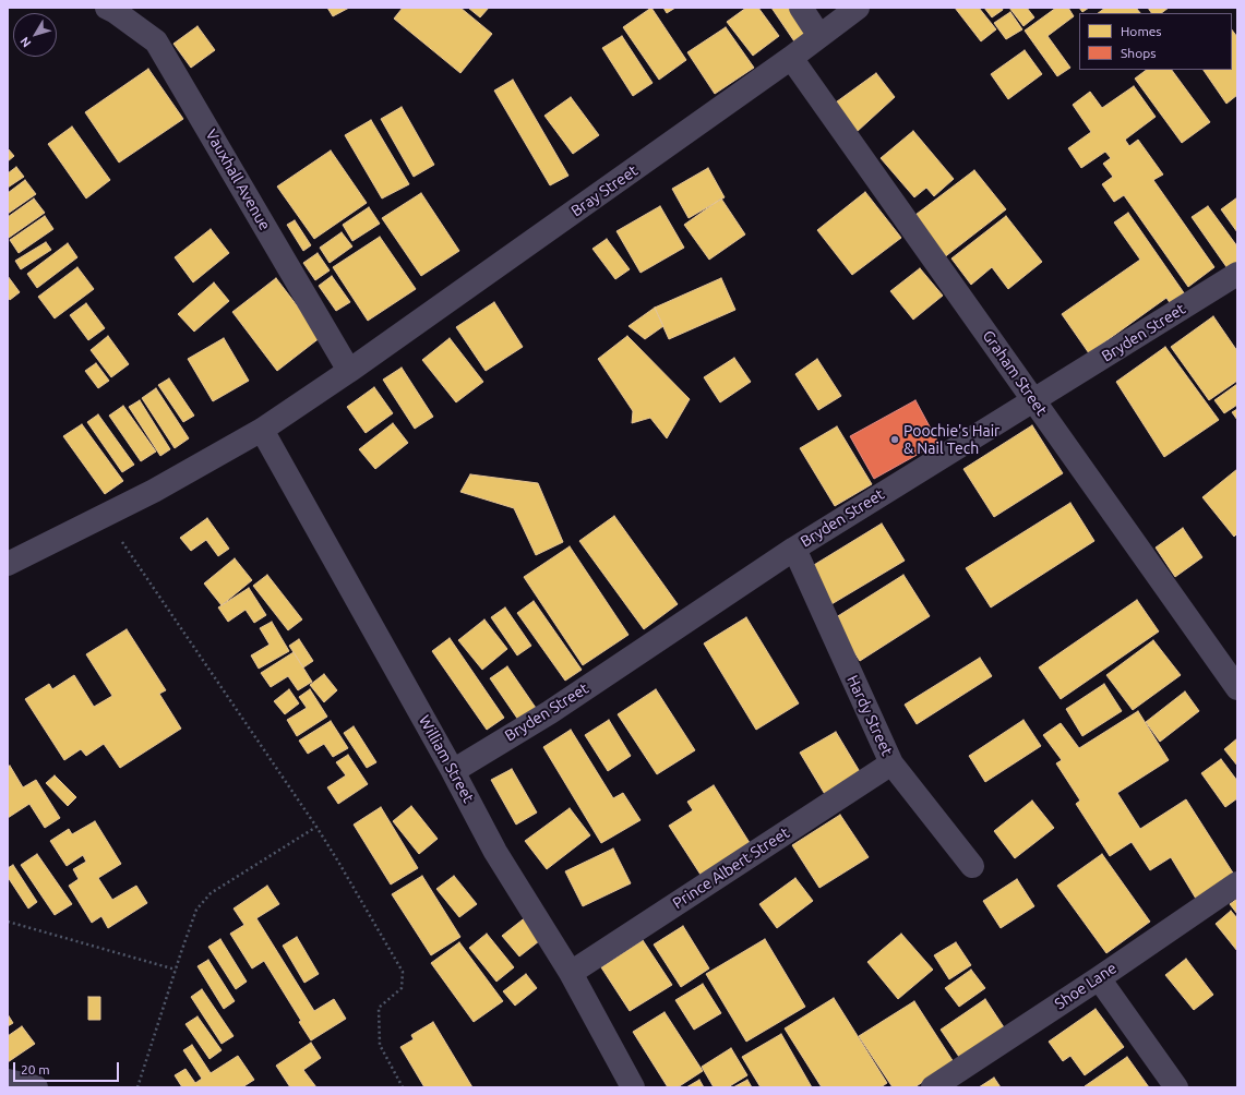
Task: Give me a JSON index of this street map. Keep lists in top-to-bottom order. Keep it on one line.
{"streets":{"street":["Vauxhall Avenue","Bray Street","Bryden Street","Graham Street","Hardy Street","William Street","Prince Albert Street","Shoe Lane"]},"crossings":[["Vauxhall Avenue","Bray Street"],["Bray Street","Graham Street"],["Bray Street","William Street"],["Bryden Street","Graham Street"],["Bryden Street","Hardy Street"],["Bryden Street","William Street"],["Hardy Street","Prince Albert Street"],["William Street","Prince Albert Street"]],"places":["Poochie's Hair & Nail Tech"],"legend":["Homes","Shops"],"scale_bar":"20 m","north":"bottom left"}
